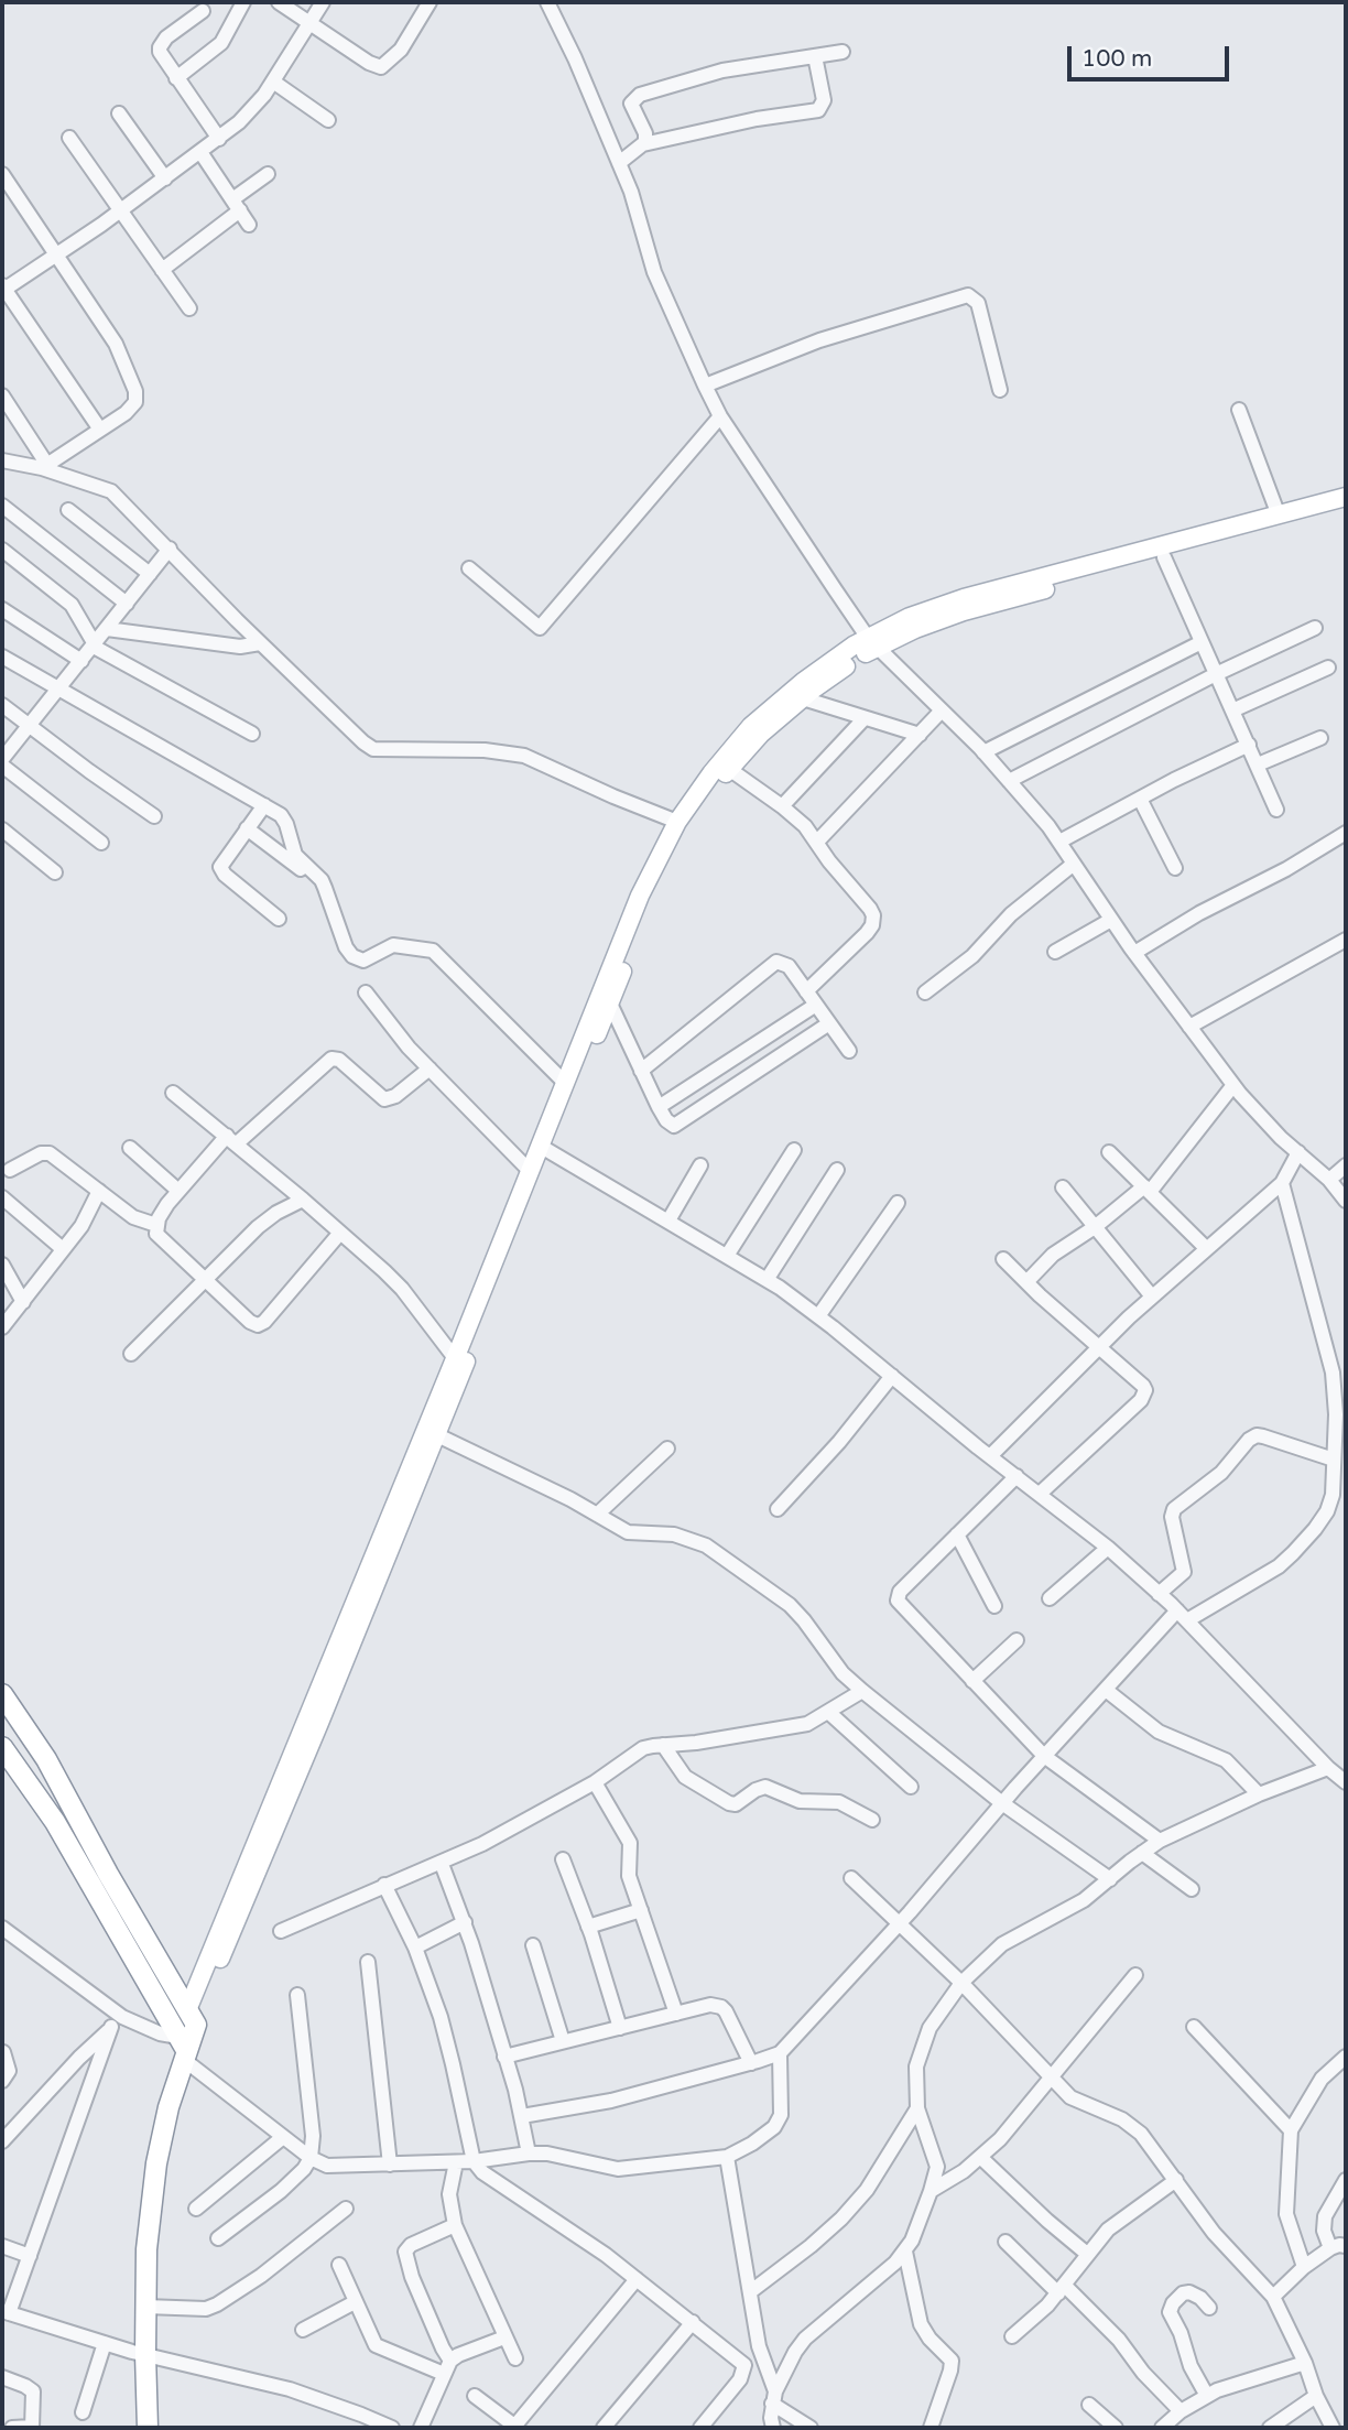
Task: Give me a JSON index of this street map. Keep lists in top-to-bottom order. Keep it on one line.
{"scale_bar":"100 m"}
